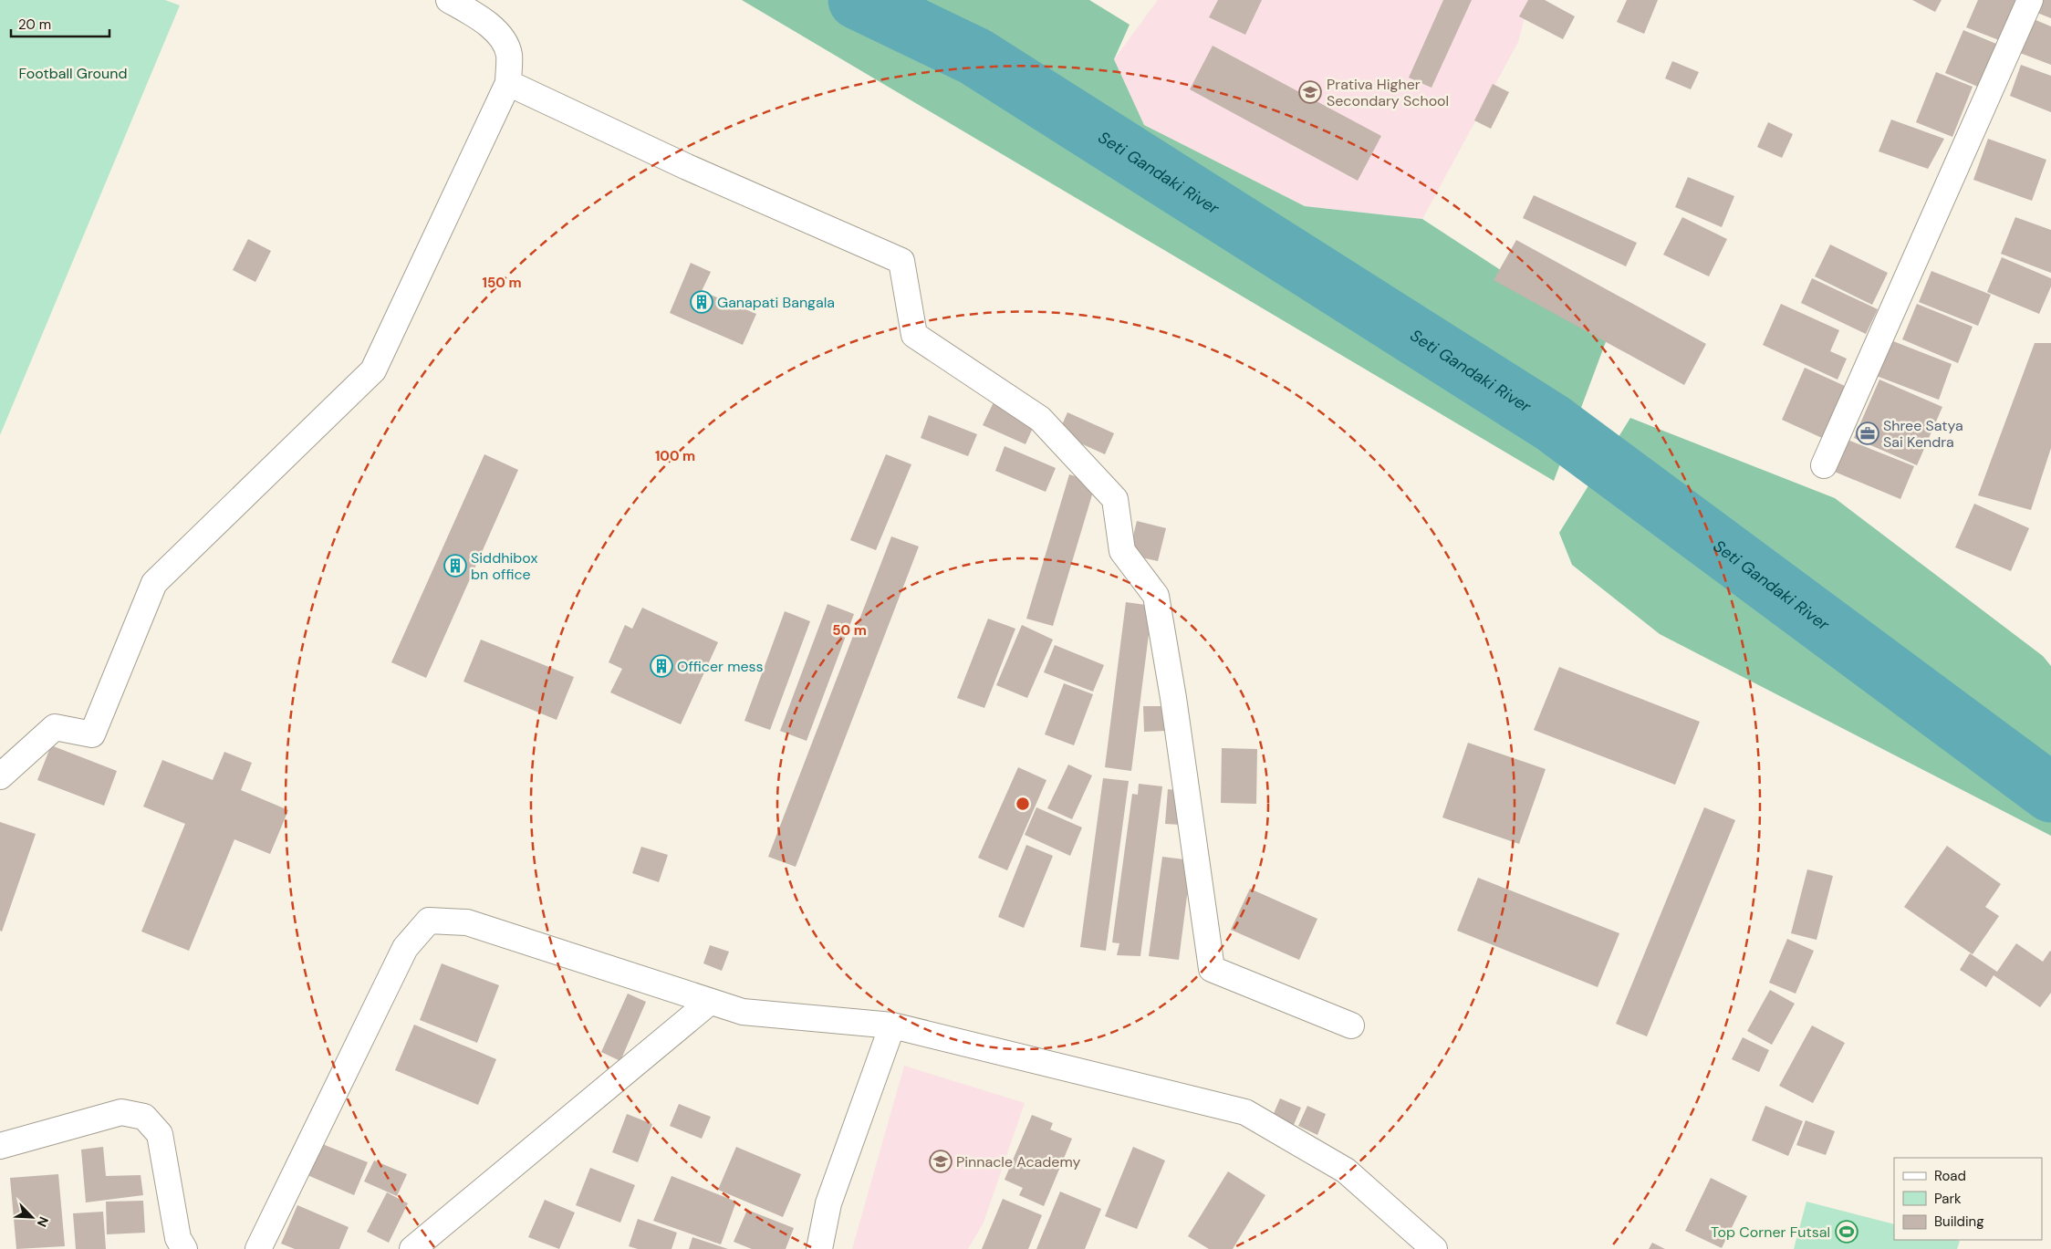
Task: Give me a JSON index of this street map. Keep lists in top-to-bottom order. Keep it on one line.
{"water":["Seti Gandaki River"],"parks":["Football Ground"],"places":{"school or university":["Prativa Higher Secondary School","Pinnacle Academy"],"building":["Ganapati Bangala","Siddhibox bn office","Officer mess"],"office":["Shree Satya Sai Kendra"],"sports":["Top Corner Futsal"]},"legend":["Road","Park","Building"],"scale_bar":"20 m","north":"bottom right","rings":["150 m","100 m","50 m"]}
